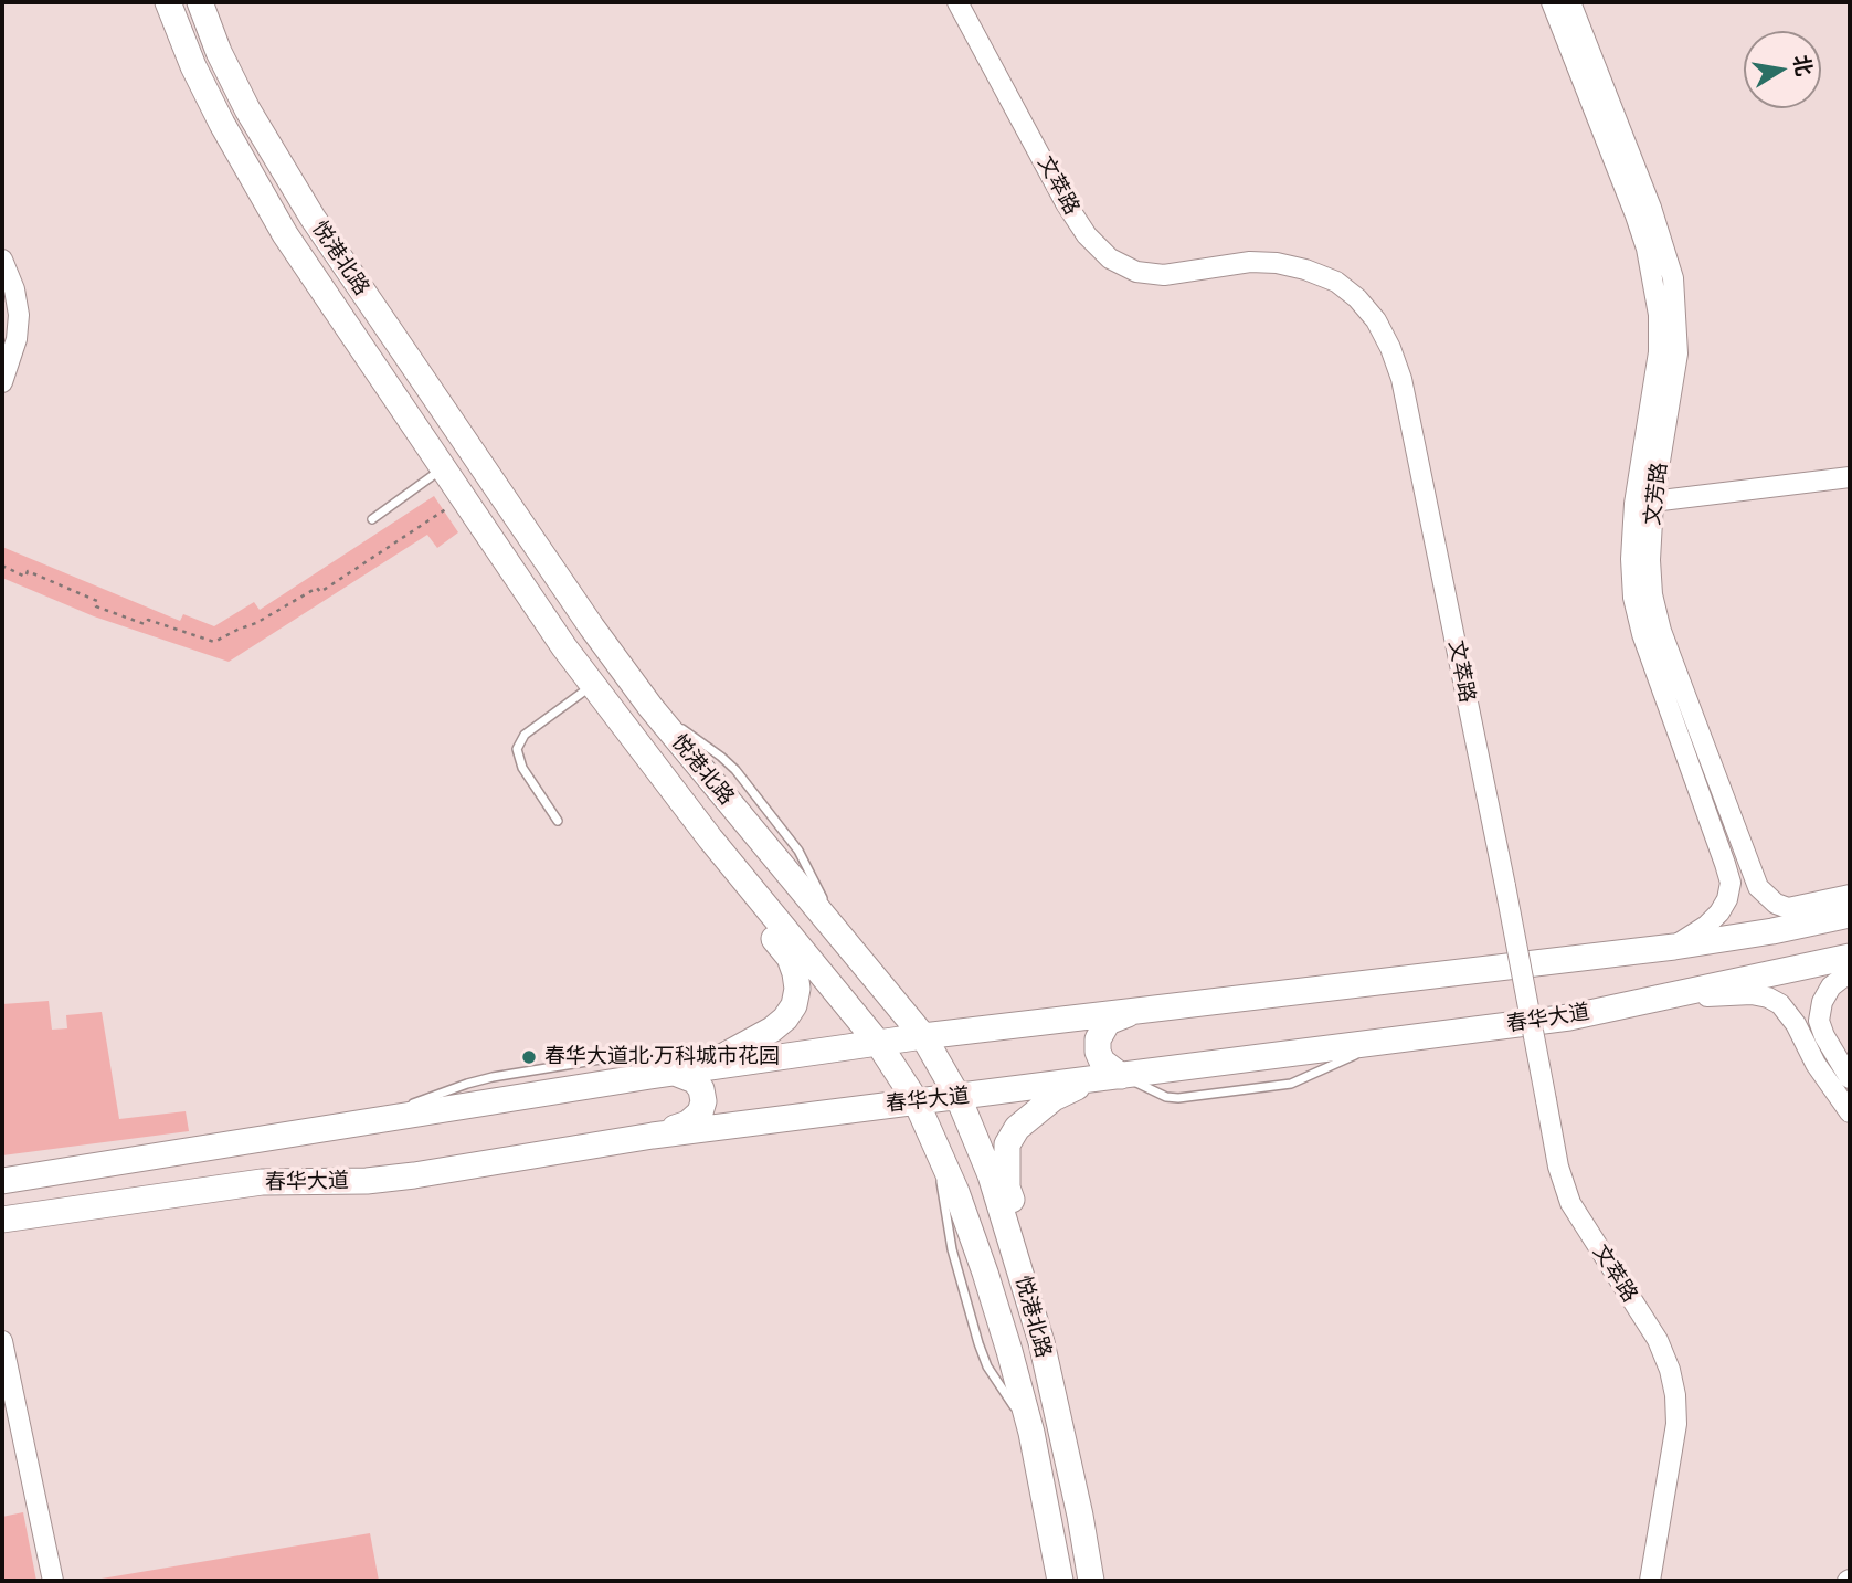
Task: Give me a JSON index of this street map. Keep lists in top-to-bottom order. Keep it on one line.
{"streets":{"main road":["悦港北路","春华大道"],"street":["文萃路","文芳路"]},"crossings":[["悦港北路","春华大道"],["文芳路","春华大道"]],"places":["春华大道北·万科城市花园"],"north":"right"}
